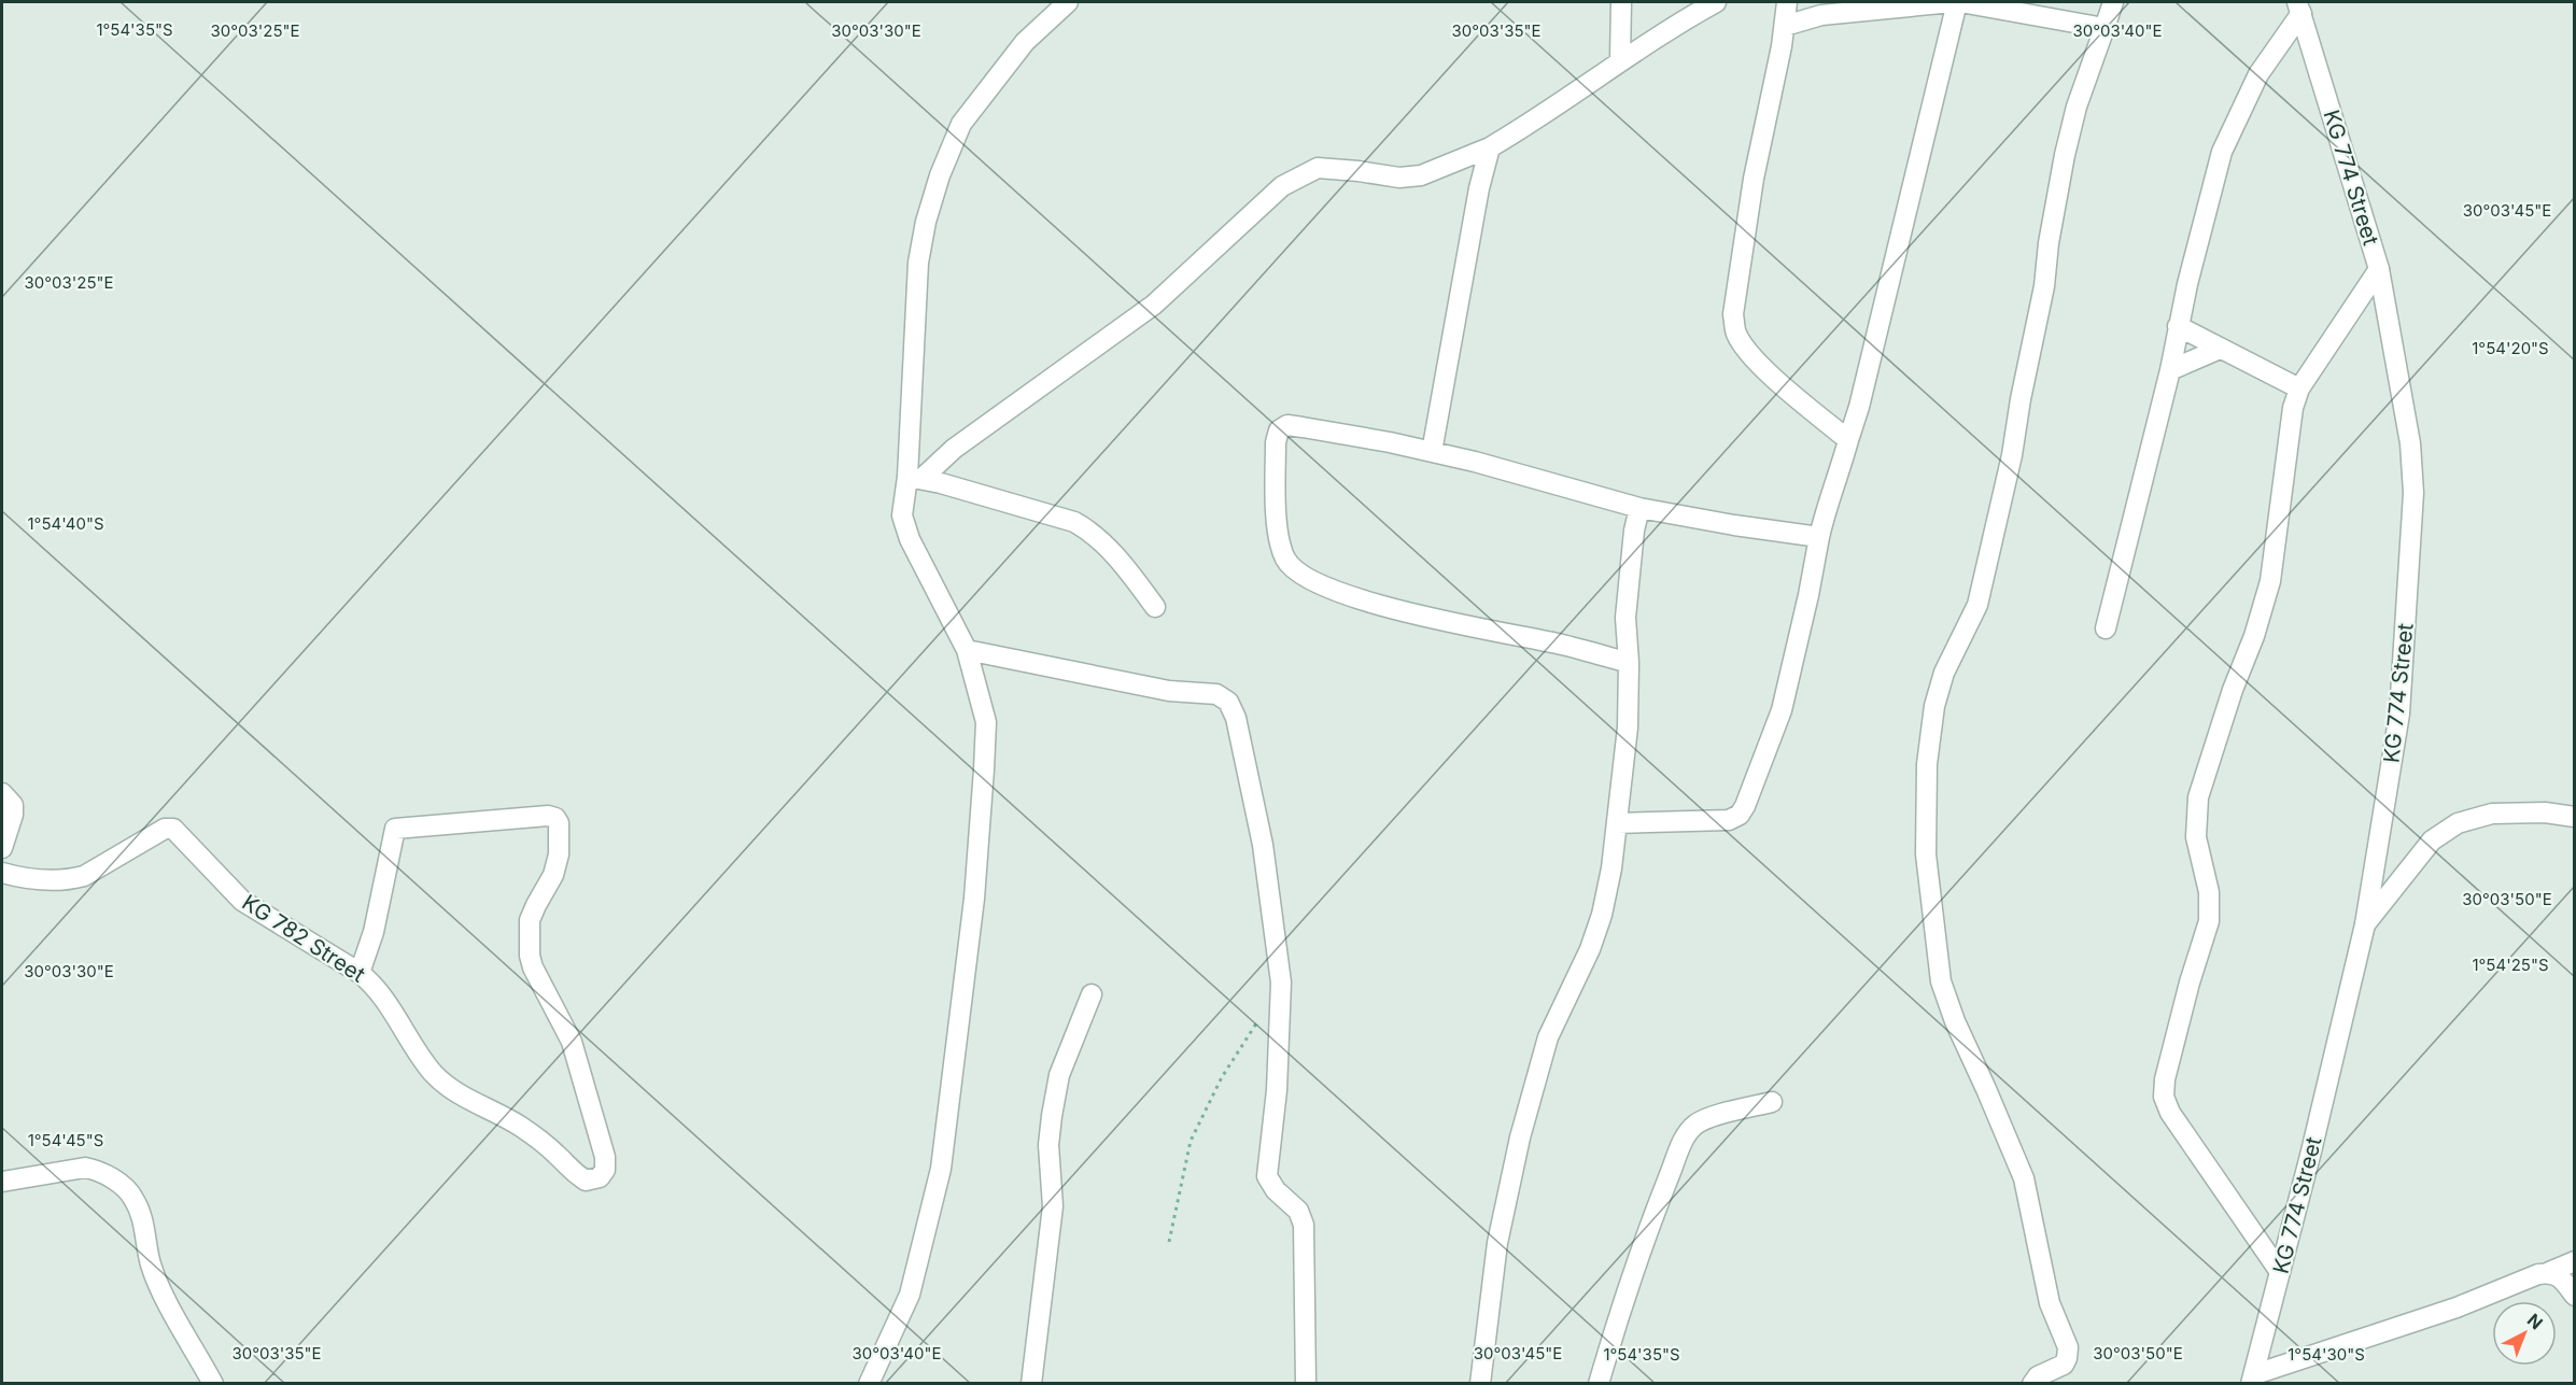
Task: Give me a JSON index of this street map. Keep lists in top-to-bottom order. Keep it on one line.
{"streets":{"street":["KG 774 Street","KG 782 Street"]},"north":"top right","coordinates":["1°54'35\"S","30°03'35\"E","30°03'40\"E","30°03'25\"E","30°03'30\"E","30°03'45\"E","1°54'20\"S","1°54'40\"S","30°03'50\"E","1°54'25\"S","1°54'45\"S","1°54'30\"S"]}
